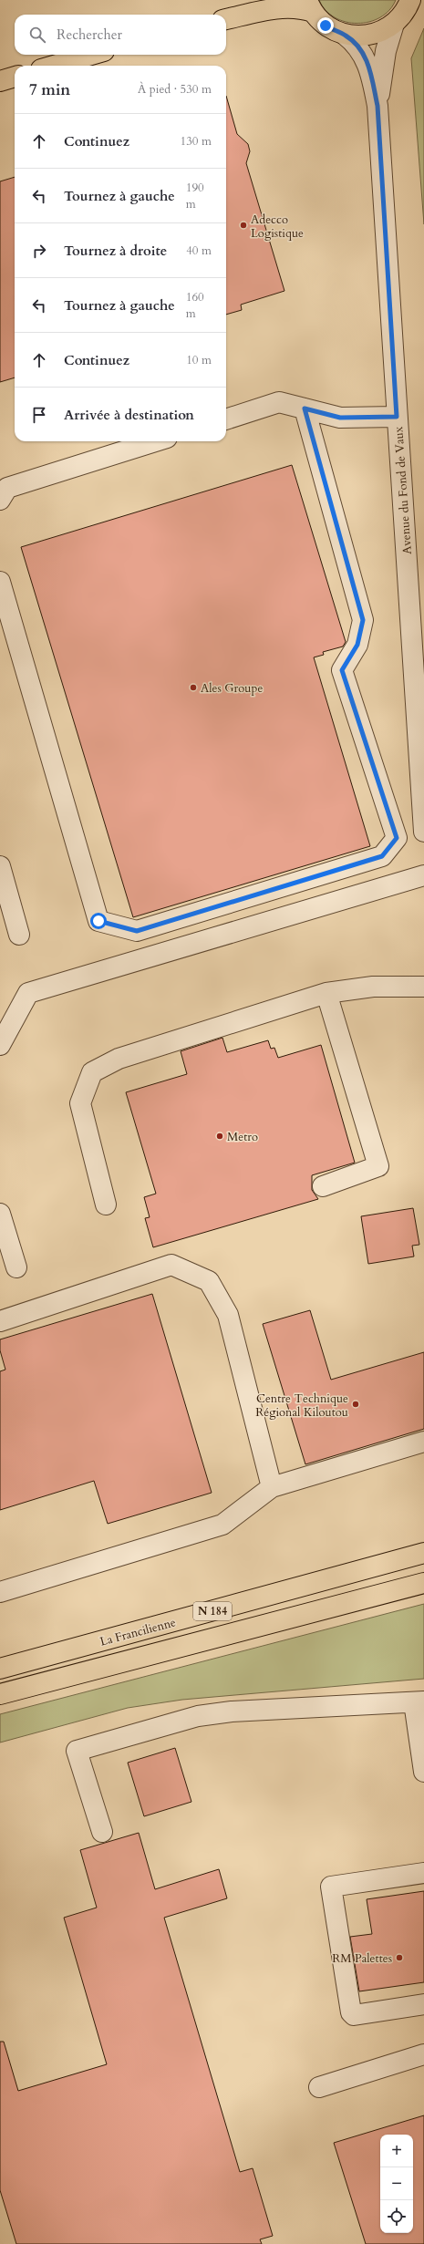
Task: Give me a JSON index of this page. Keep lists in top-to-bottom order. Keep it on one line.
{"streets":{"main road":["N 184","La Francilienne"],"street":["Avenue du Fond de Vaux"]},"places":["Adecco Logistique","Ales Groupe","Metro","Centre Technique Régional Kiloutou","RM Palettes"],"page":{"search":"Rechercher","heading":["7 min","À pied · 530 m"],"list":[["Continuez","130 m"],["Tournez à gauche","190 m"],["Tournez à droite","40 m"],["Tournez à gauche","160 m"],["Continuez","10 m"],"Arrivée à destination"],"map_buttons":["+","−"]}}
